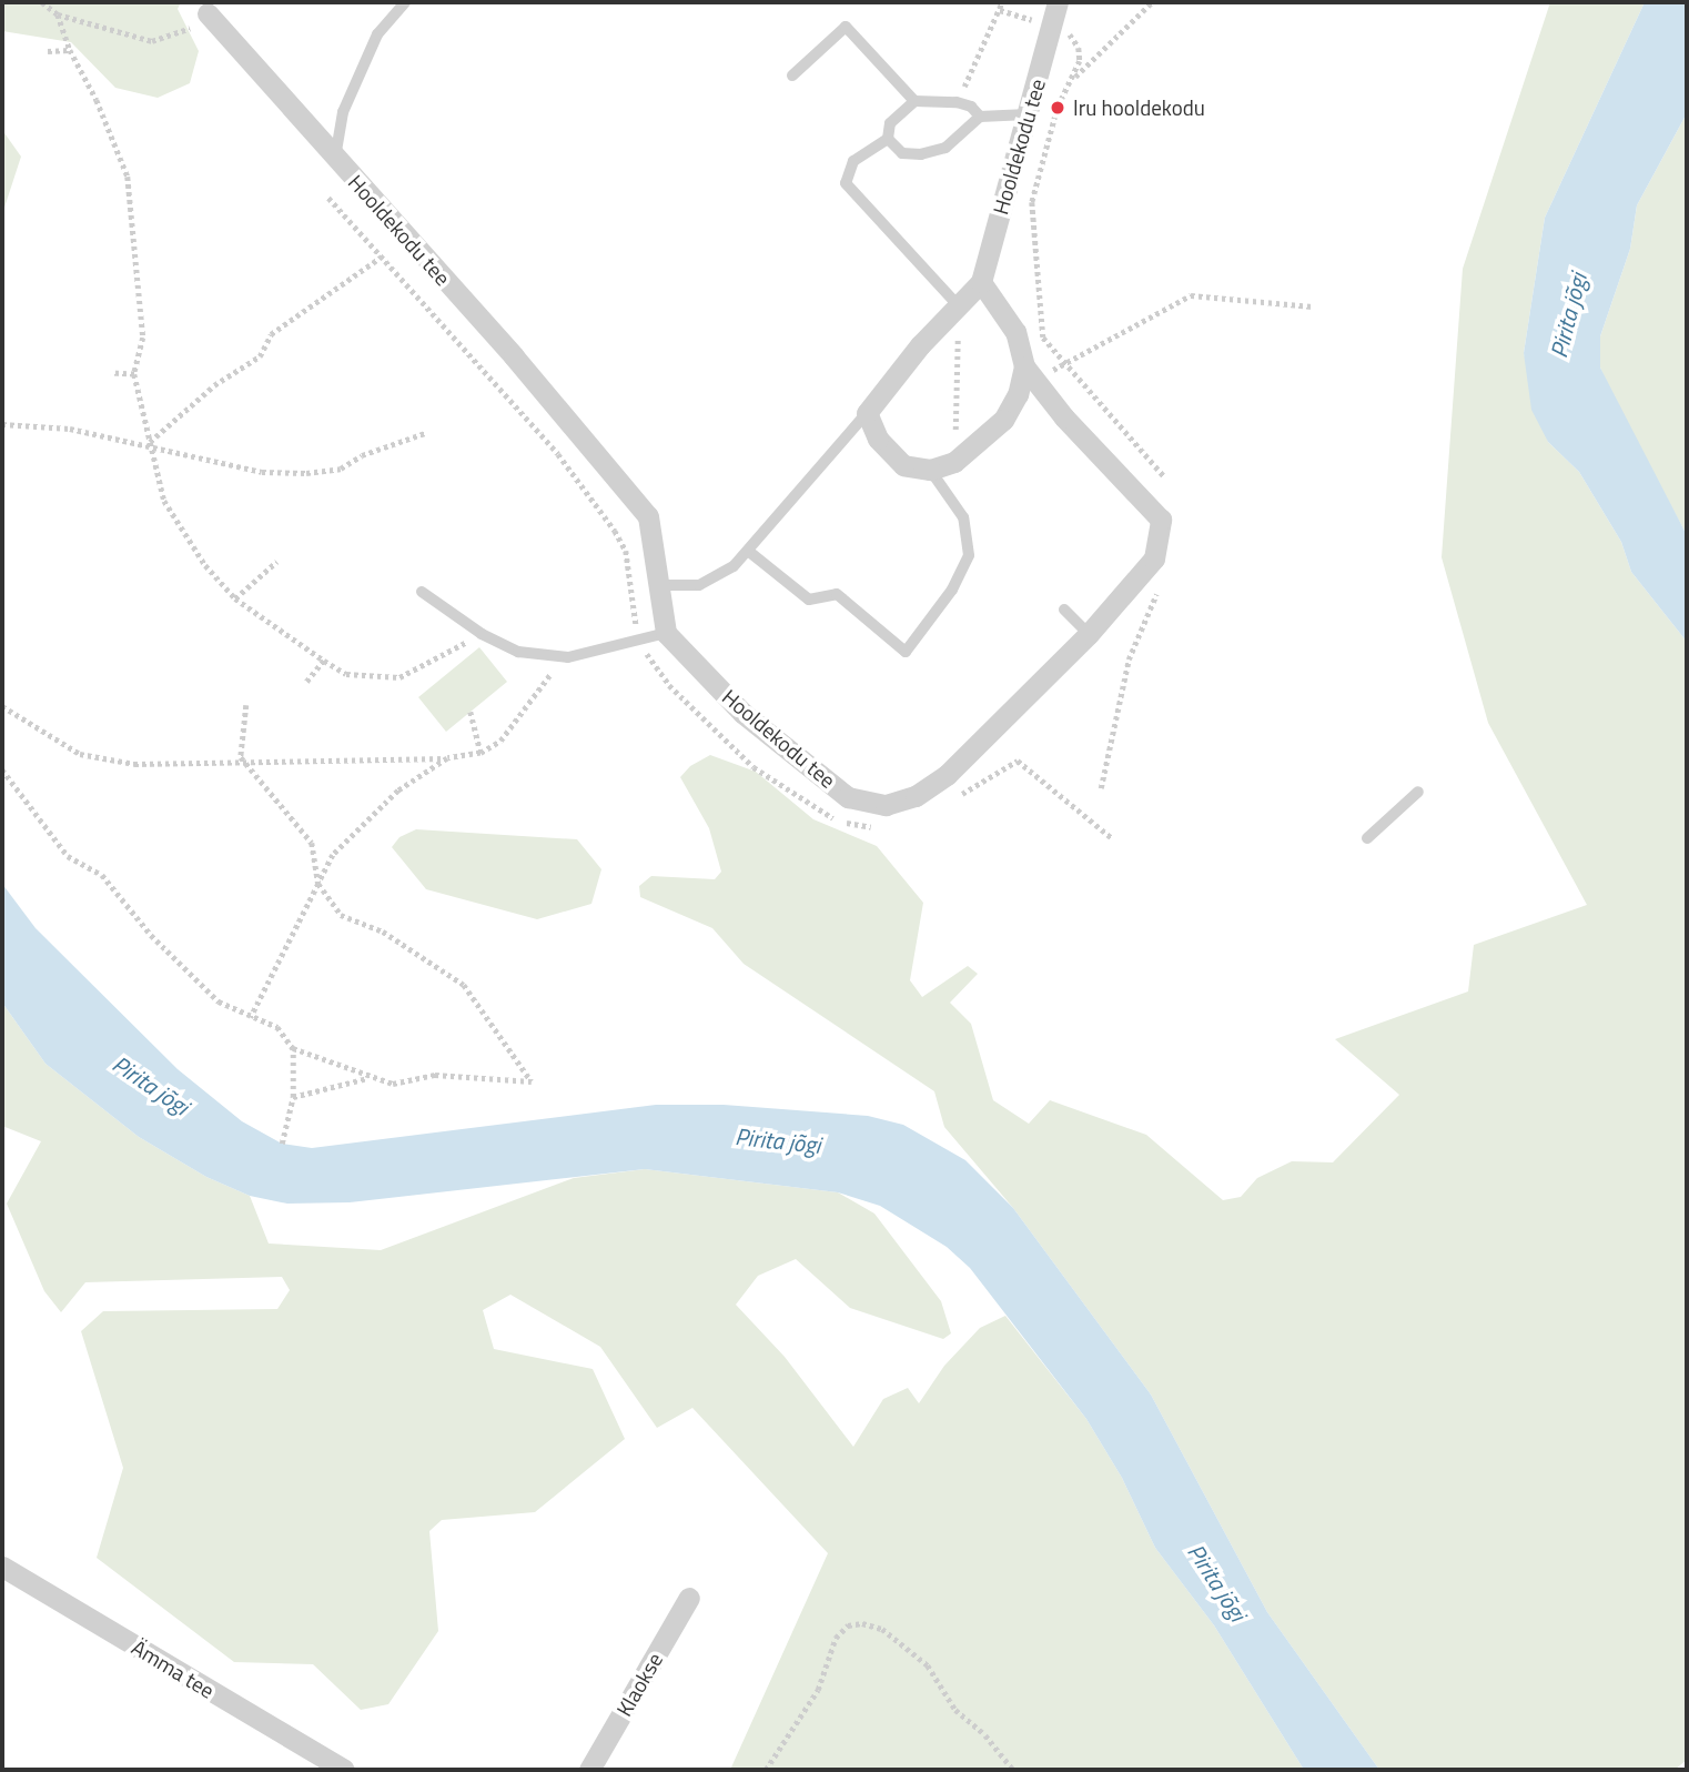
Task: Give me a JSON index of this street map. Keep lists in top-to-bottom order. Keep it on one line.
{"streets":{"street":["Hooldekodu tee","Ämma tee","Klaokse"]},"water":["Pirita jõgi"],"places":["Iru hooldekodu"]}
